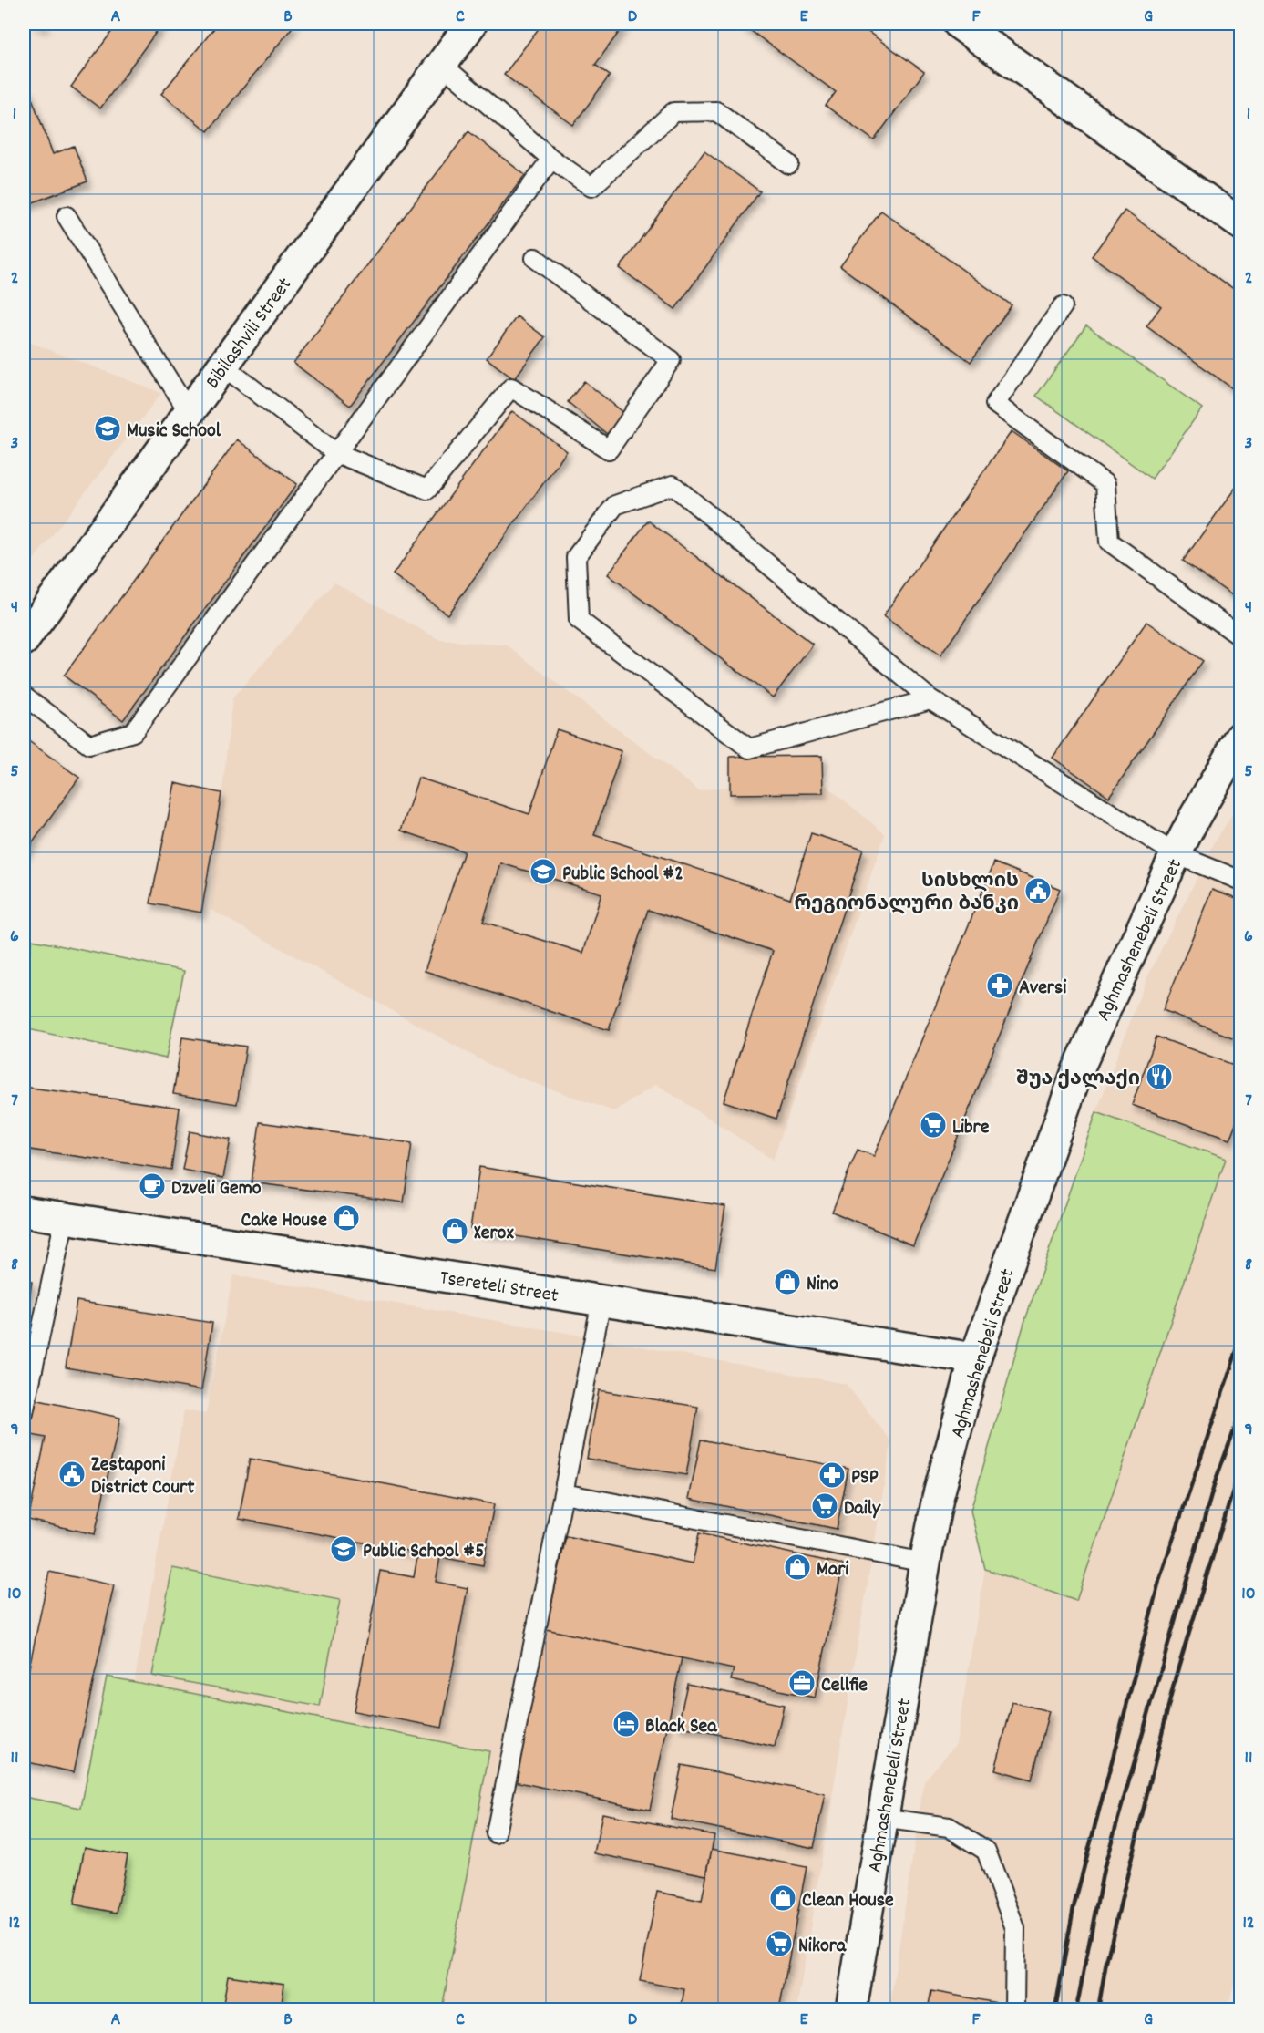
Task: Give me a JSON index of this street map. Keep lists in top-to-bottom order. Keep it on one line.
{"streets":{"street":["Bibilashvili Street","Aghmashenebeli Street","Tsereteli Street"]},"crossings":[["Aghmashenebeli Street","Tsereteli Street"]],"places":{"school or university":["Music School","Public School #2","Public School #5"],"public building":["სისხლის რეგიონალური ბანკი","Zestaponi District Court"],"pharmacy":["Aversi","PSP"],"restaurant":["შუა ქალაქი"],"supermarket":["Libre","Daily","Nikora"],"cafe":["Dzveli Gemo"],"shop":["Cake House","Xerox","Nino","Mari","Clean House"],"office":["Cellfie"],"hotel":["Black Sea"]},"grid":{"columns":["A","B","C","D","E","F","G"],"rows":["1","2","3","4","5","6","7","8","9","10","11","12"]}}
